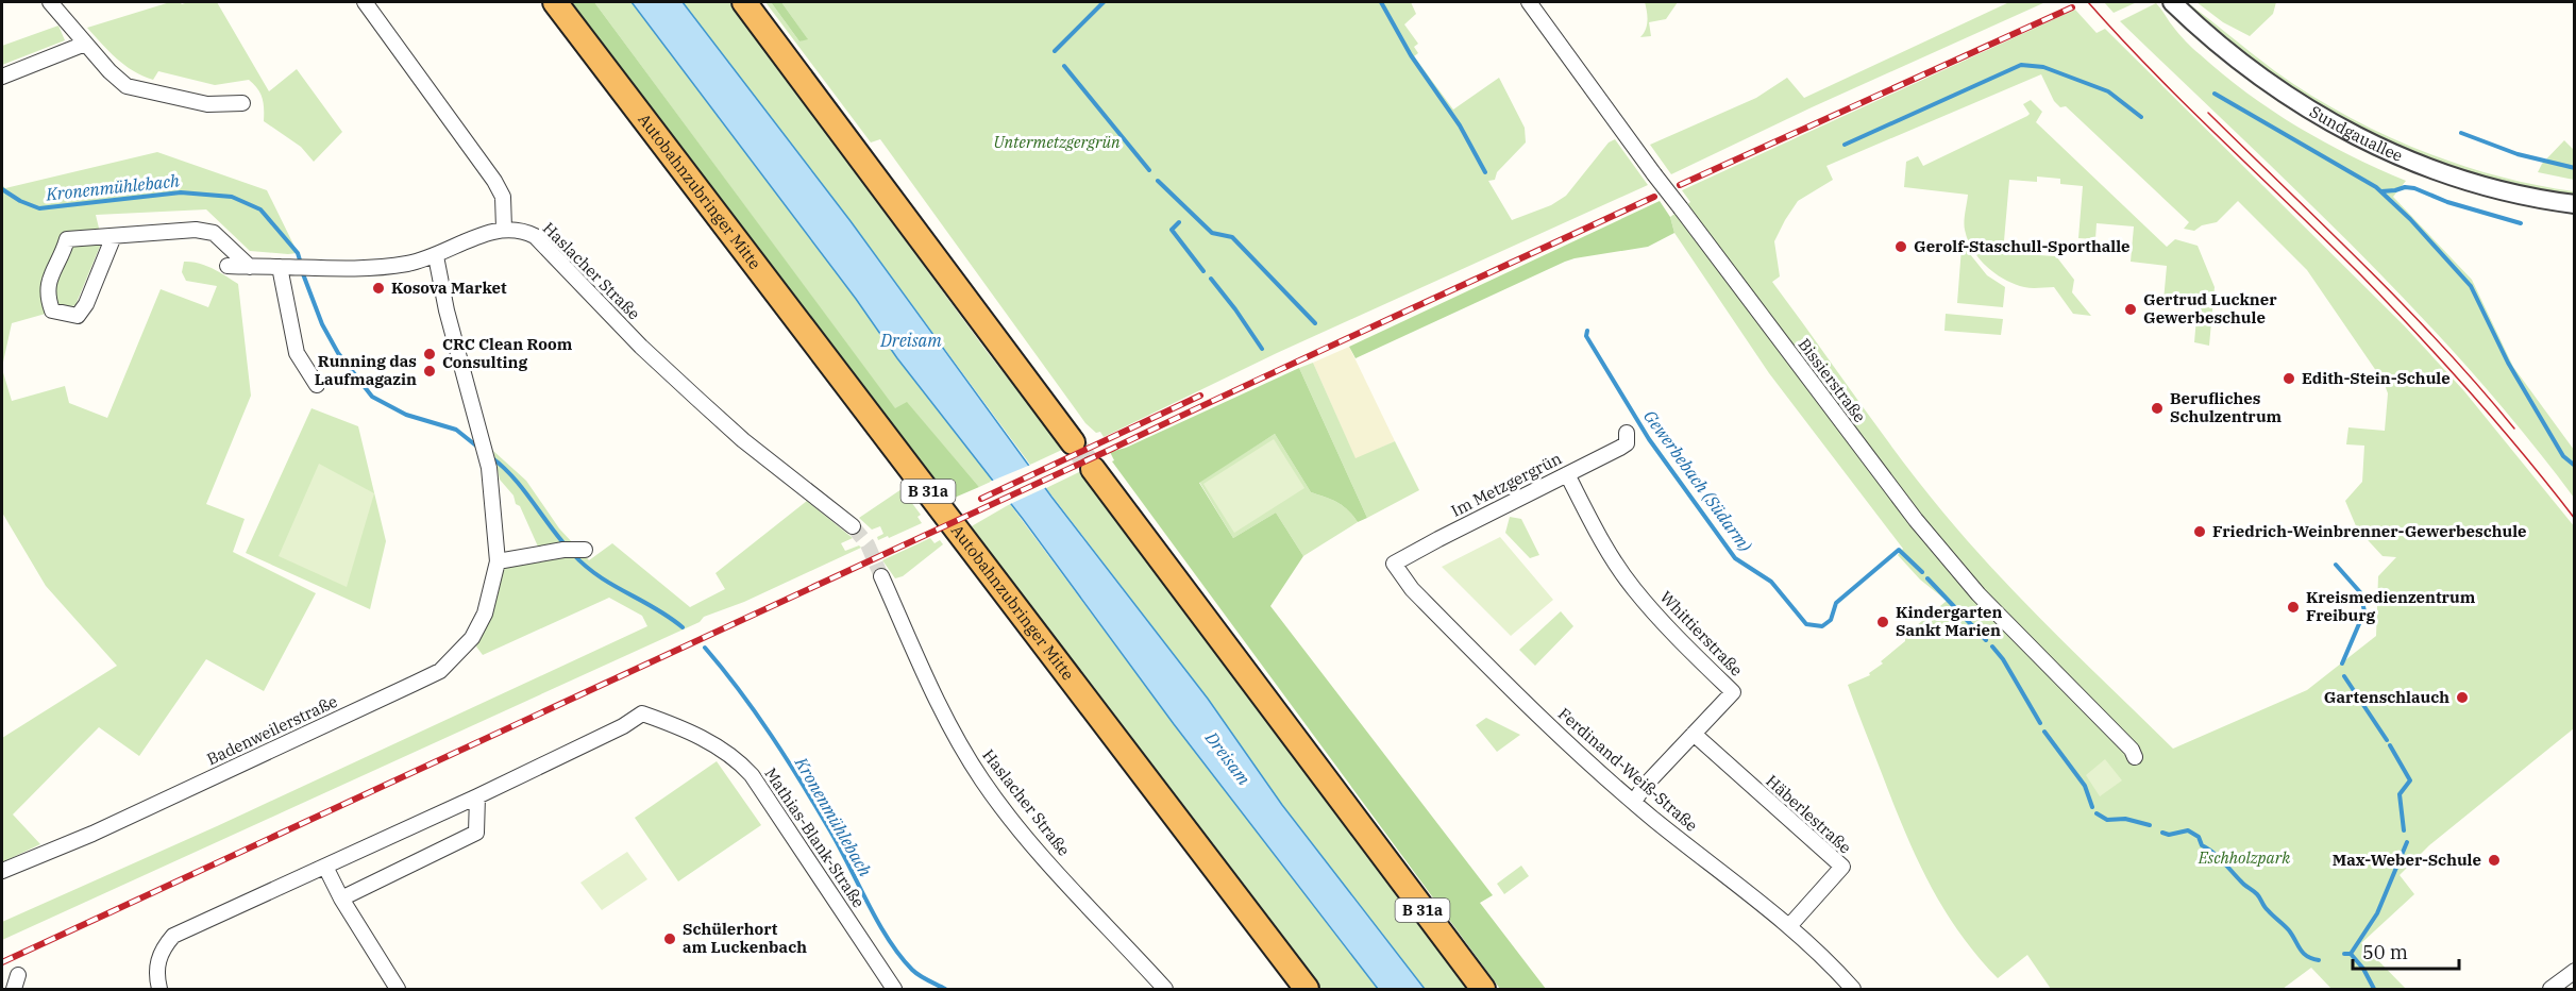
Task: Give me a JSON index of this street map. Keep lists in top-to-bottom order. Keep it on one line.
{"streets":{"highway":["Autobahnzubringer Mitte","B 31a"],"street":["Sundgauallee","Haslacher Straße","Bissierstraße","Im Metzgergrün","Whittierstraße","Badenweilerstraße","Ferdinand-Weiß-Straße","Häberlestraße","Mathias-Blank-Straße"]},"crossings":[["Im Metzgergrün","Whittierstraße"],["Im Metzgergrün","Ferdinand-Weiß-Straße"],["Whittierstraße","Ferdinand-Weiß-Straße"],["Whittierstraße","Häberlestraße"],["Ferdinand-Weiß-Straße","Häberlestraße"]],"water":["Kronenmühlebach","Dreisam","Gewerbebach (Südarm)"],"parks":["Untermetzgergrün","Eschholzpark"],"places":["Gerolf-Staschull-Sporthalle","Kosova Market","Gertrud Luckner Gewerbeschule","CRC Clean Room Consulting","Running das Laufmagazin","Edith-Stein-Schule","Berufliches Schulzentrum","Friedrich-Weinbrenner-Gewerbeschule","Kreismedienzentrum Freiburg","Kindergarten Sankt Marien","Gartenschlauch","Max-Weber-Schule","Schülerhort am Luckenbach"],"scale_bar":"50 m"}
